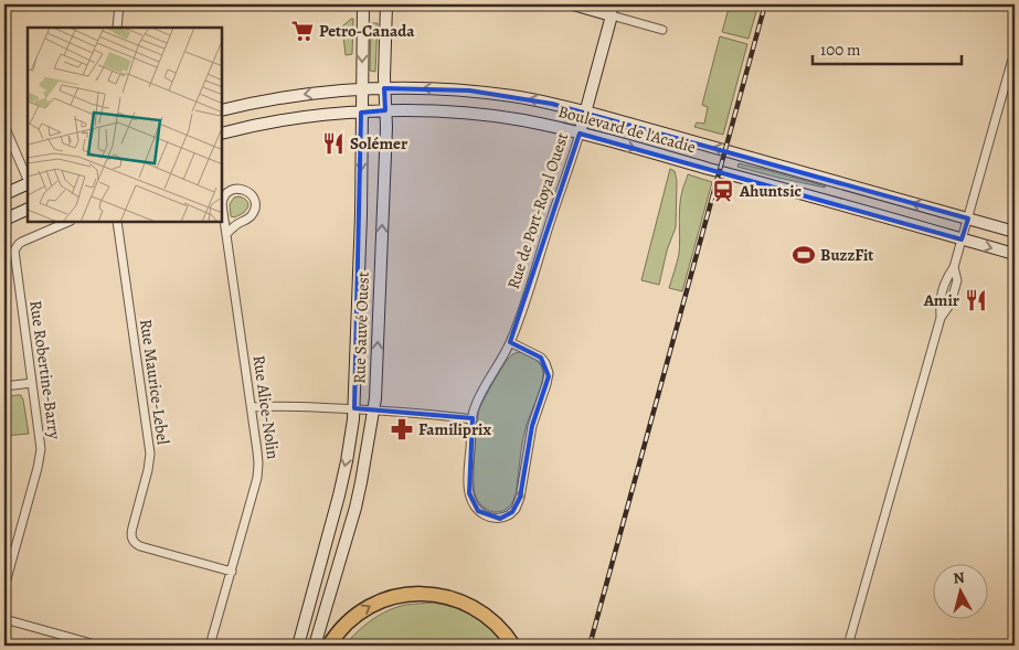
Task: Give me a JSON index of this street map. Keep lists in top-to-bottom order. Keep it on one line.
{"streets":{"main road":["Boulevard de l'Acadie","Rue de Port-Royal Ouest","Rue Sauvé Ouest"],"street":["Rue Robertine-Barry","Rue Maurice-Lebel","Rue Alice-Nolin"]},"crossings":[["Boulevard de l'Acadie","Rue de Port-Royal Ouest"],["Boulevard de l'Acadie","Rue Sauvé Ouest"],["Rue Maurice-Lebel","Rue Alice-Nolin"]],"places":{"supermarket":["Petro-Canada"],"restaurant":["Solémer","Amir"],"station":["Ahuntsic"],"sports":["BuzzFit"],"pharmacy":["Familiprix"]},"scale_bar":"100 m","north":"top"}
